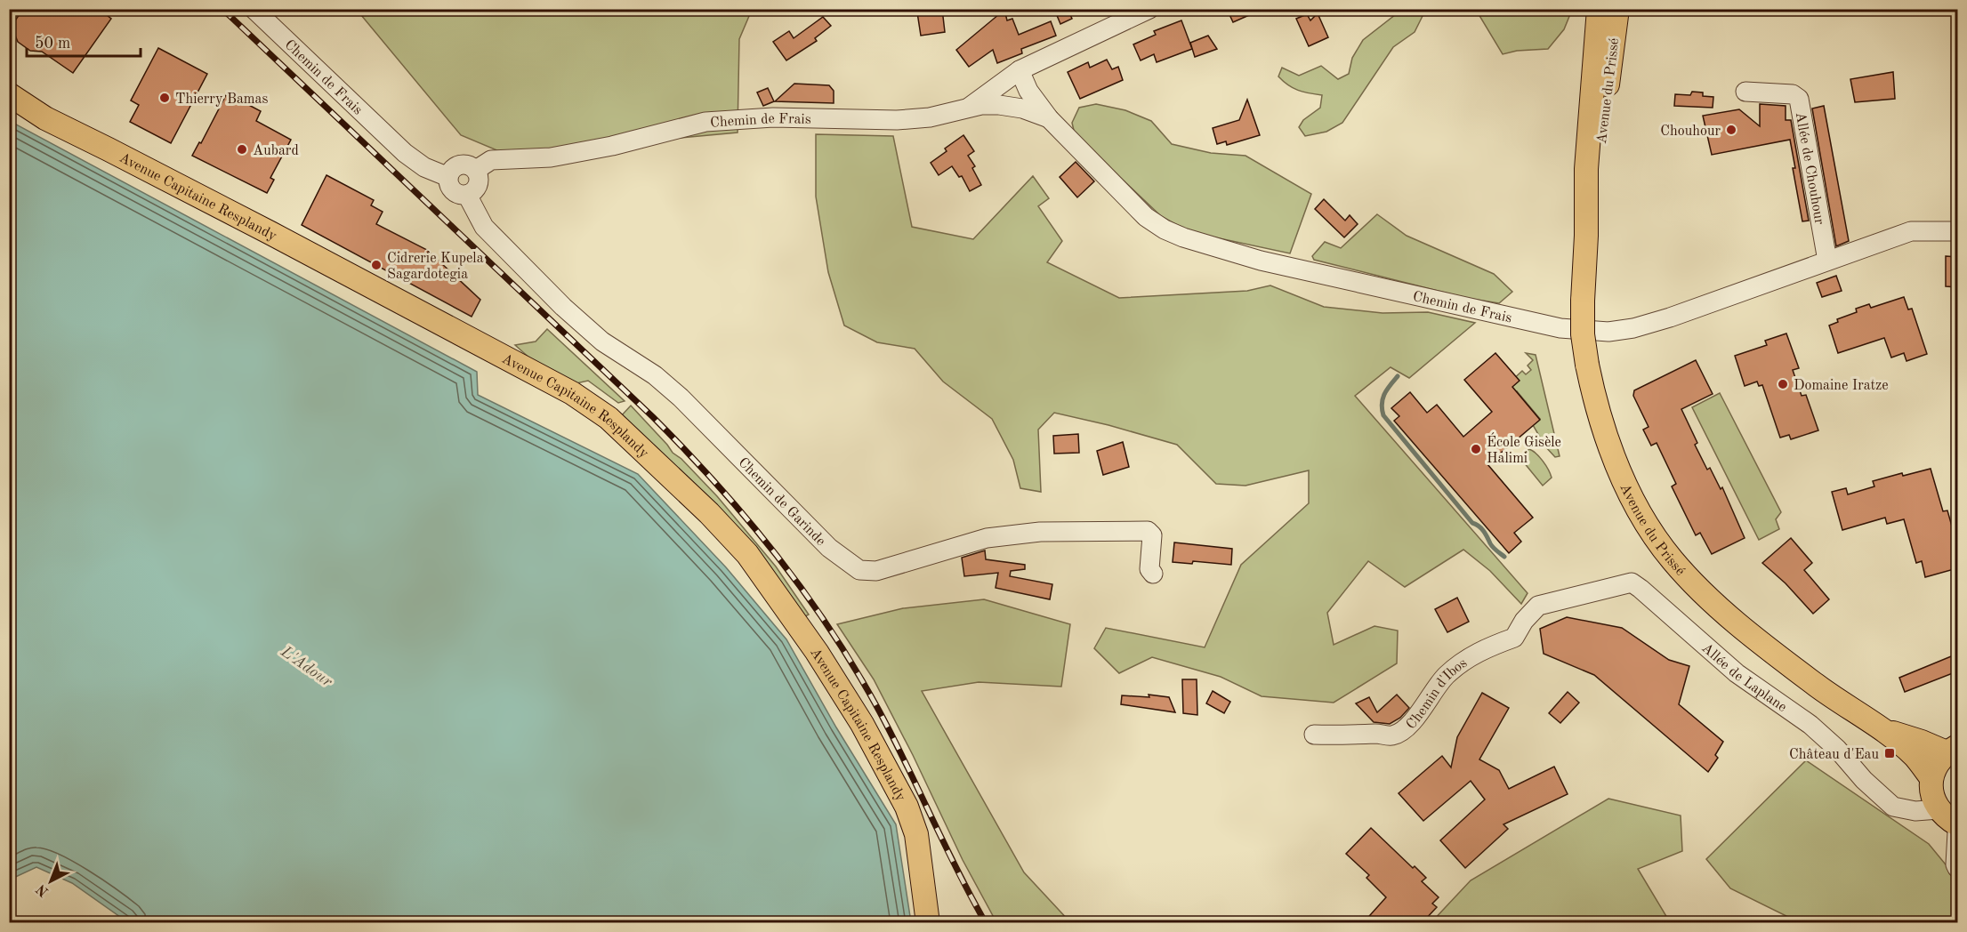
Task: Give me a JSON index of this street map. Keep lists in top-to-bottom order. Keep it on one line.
{"streets":{"main road":["Avenue du Prissé","Avenue Capitaine Resplandy"],"street":["Chemin de Frais","Allée de Chouhour","Chemin de Garinde","Allée de Laplane","Chemin d'Ibos"]},"crossings":[["Chemin de Frais","Allée de Chouhour"],["Chemin de Frais","Chemin de Garinde"],["Allée de Laplane","Chemin d'Ibos"]],"water":["L'Adour"],"places":{"other":["Thierry Bamas","Chouhour","Aubard","Cidrerie Kupela Sagardotegia","Domaine Iratze","École Gisèle Halimi"],"transit":["Château d'Eau"]},"scale_bar":"50 m","north":"bottom left"}
